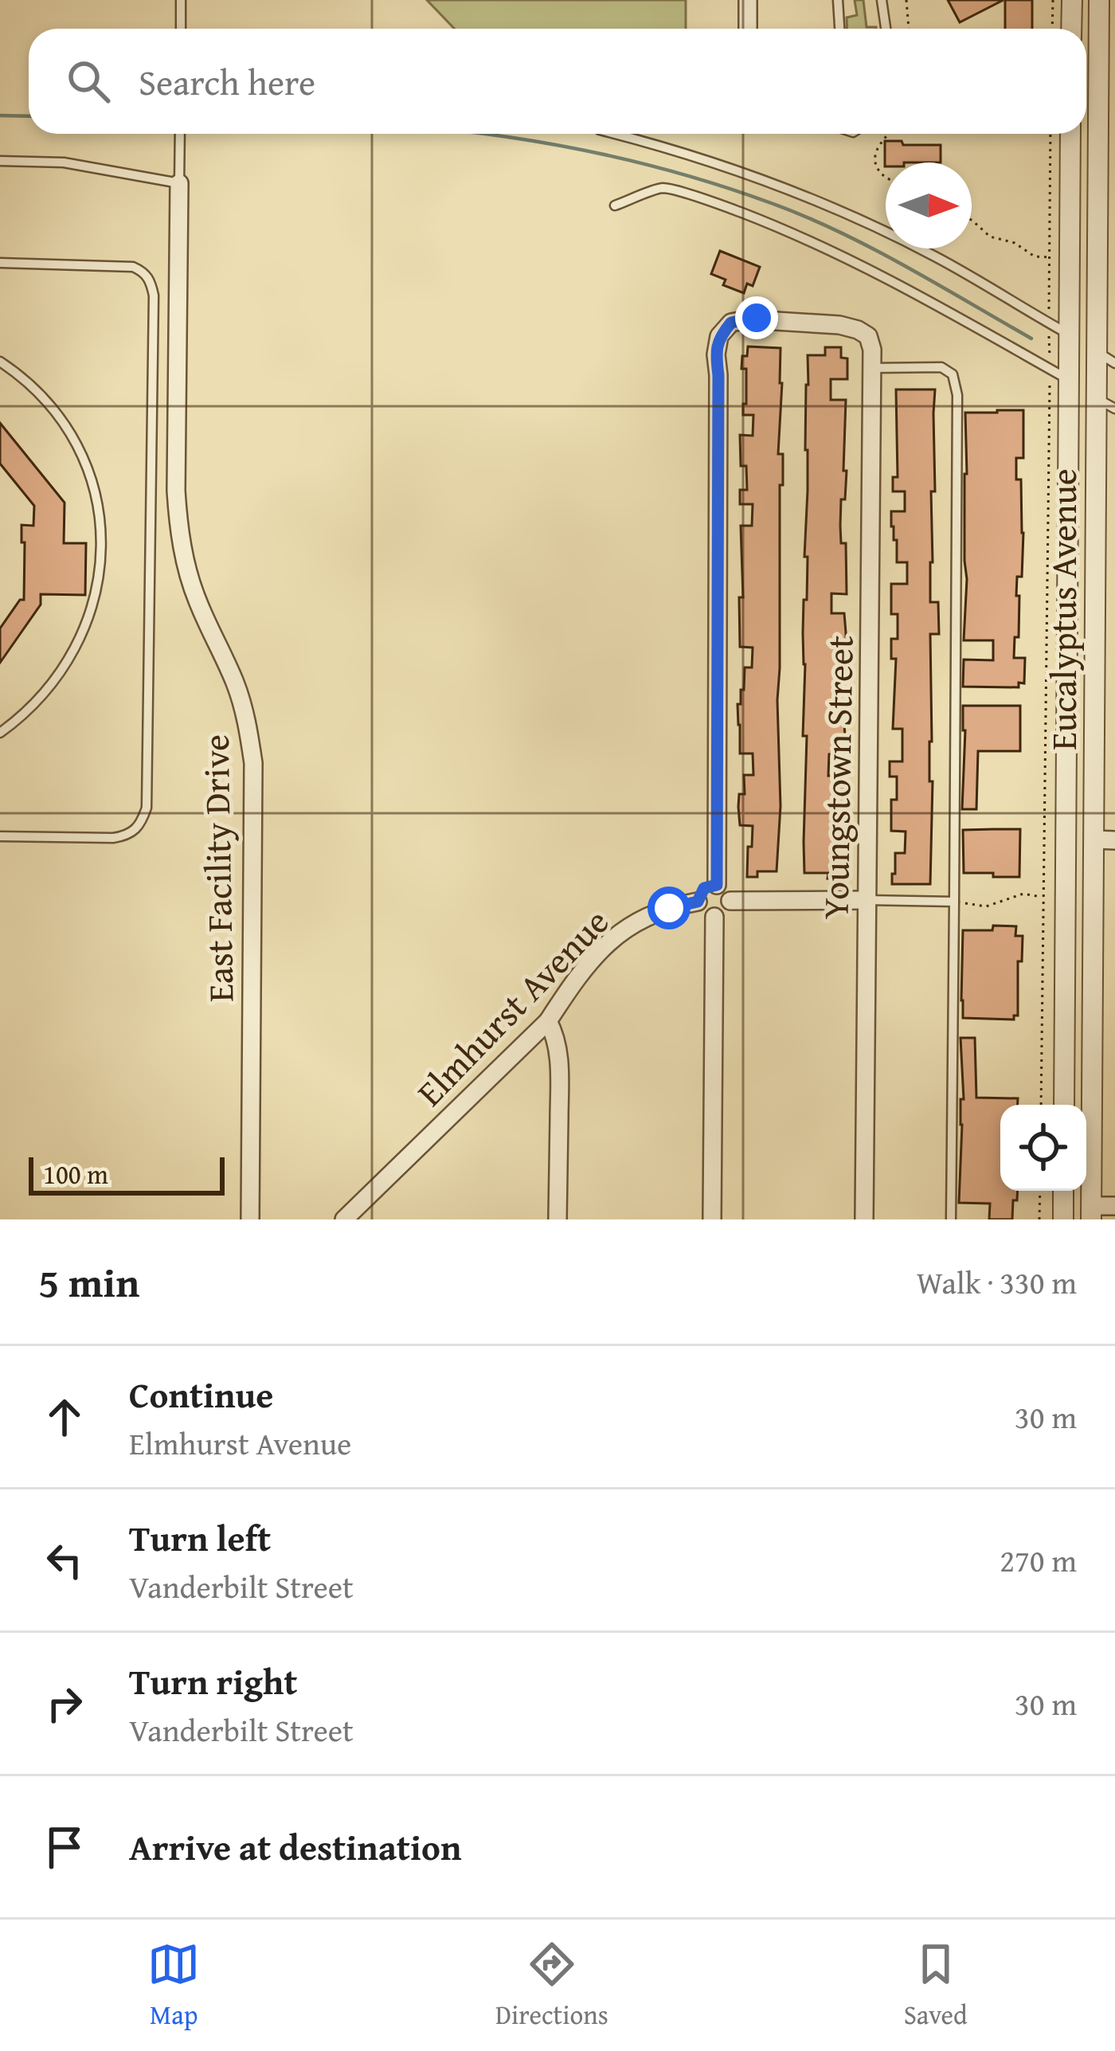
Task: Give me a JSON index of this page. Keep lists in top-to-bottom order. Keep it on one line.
{"streets":{"street":["Eucalyptus Avenue","Youngstown Street","East Facility Drive","Elmhurst Avenue"]},"crossings":[["Youngstown Street","Elmhurst Avenue"]],"scale_bar":"100 m","north":"right","page":{"search":"Search here","scale":"100 m","heading":["5 min","Walk · 330 m"],"list":[["Continue","Elmhurst Avenue","30 m"],["Turn left","Vanderbilt Street","270 m"],["Turn right","Vanderbilt Street","30 m"],"Arrive at destination"],"nav":["Map","Directions","Saved"]}}
